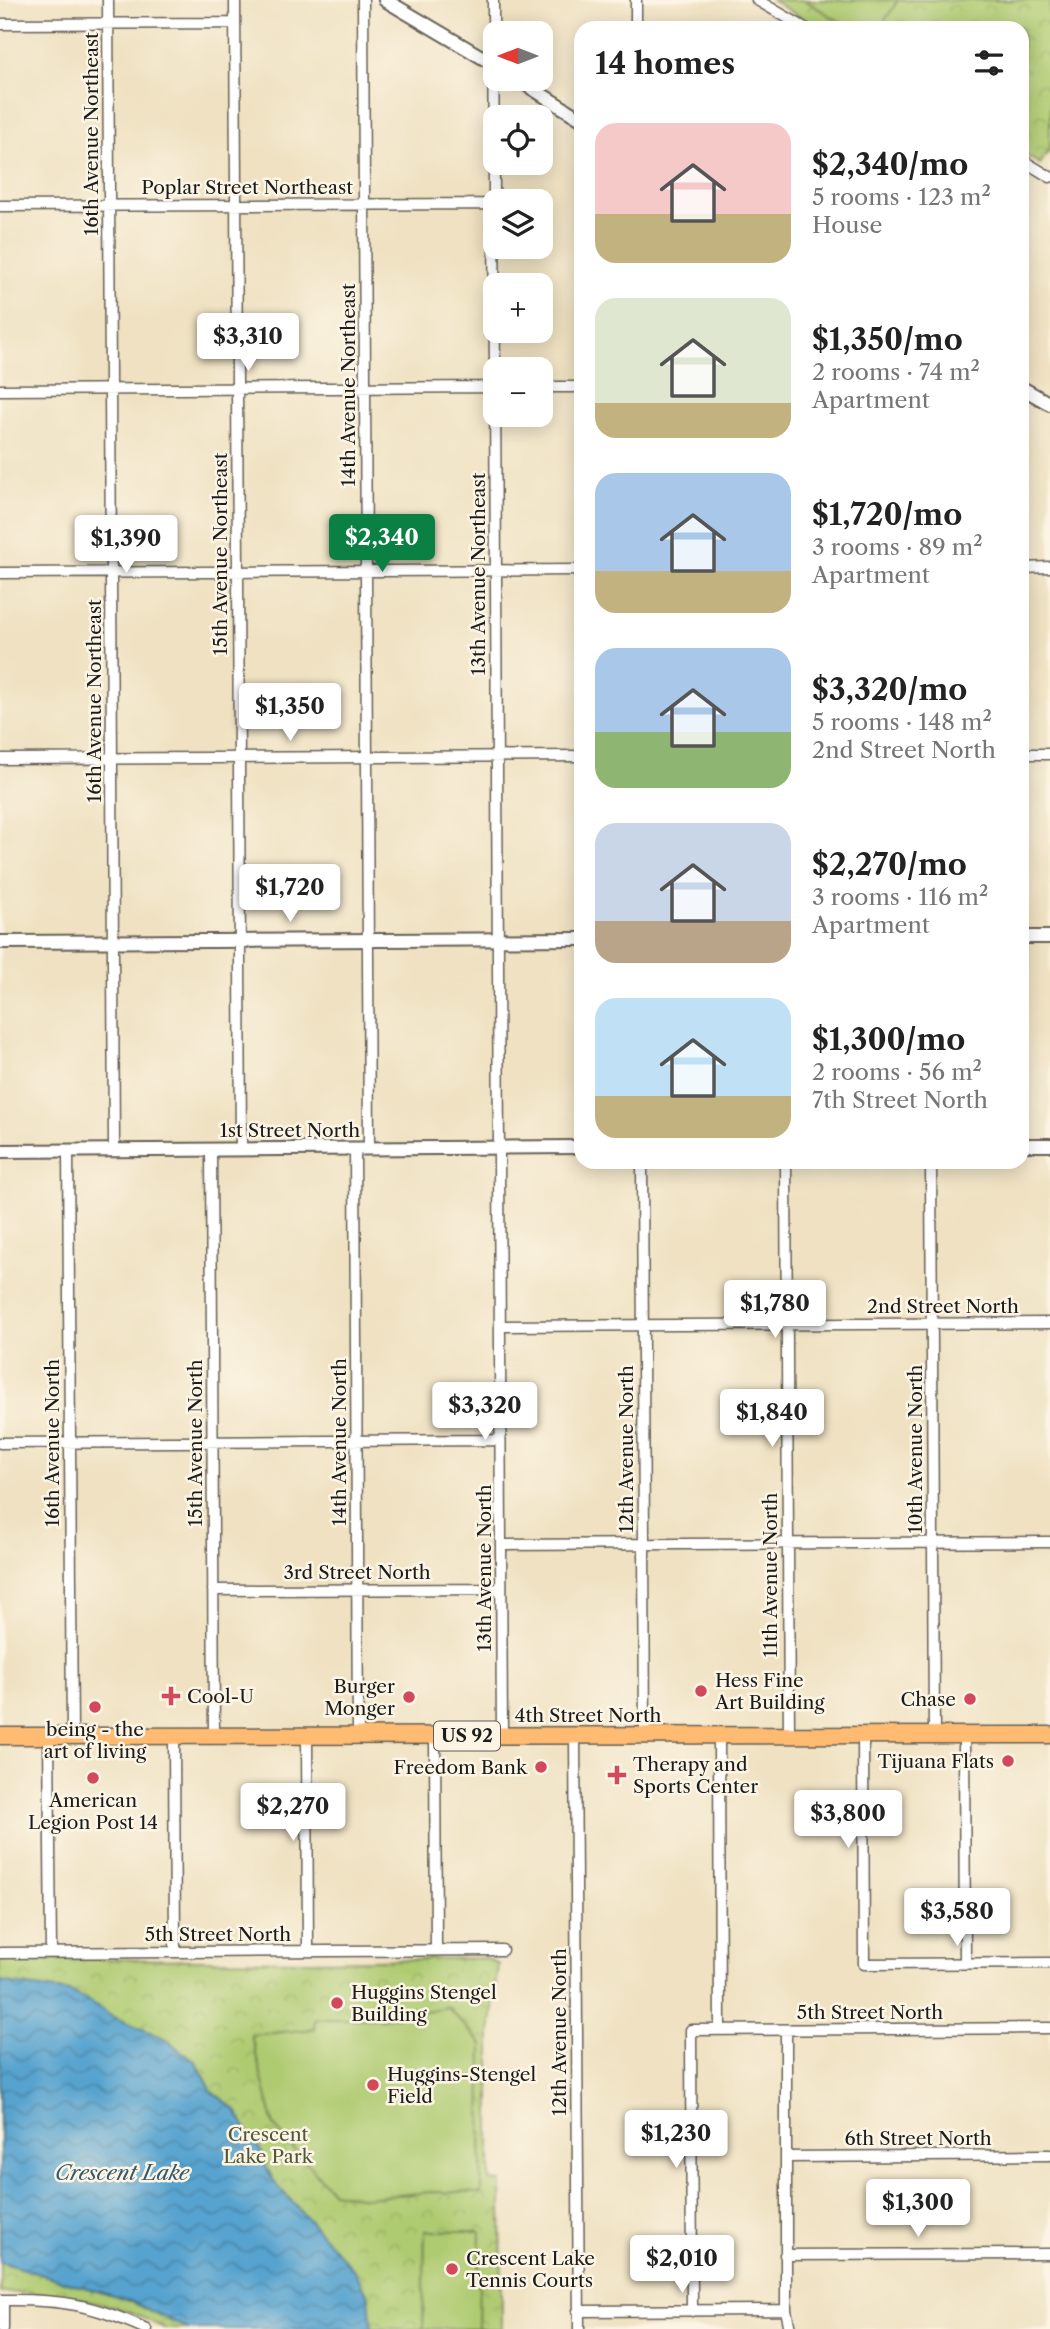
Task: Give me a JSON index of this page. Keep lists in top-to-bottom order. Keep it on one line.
{"streets":{"main road":["4th Street North","US 92"],"street":["16th Avenue Northeast","Poplar Street Northeast","14th Avenue Northeast","15th Avenue Northeast","13th Avenue Northeast","1st Street North","2nd Street North","14th Avenue North","16th Avenue North","15th Avenue North","12th Avenue North","10th Avenue North","13th Avenue North","3rd Street North","11th Avenue North","5th Street North","6th Street North"]},"crossings":[["16th Avenue Northeast","Poplar Street Northeast"],["16th Avenue Northeast","1st Street North"],["Poplar Street Northeast","14th Avenue Northeast"],["Poplar Street Northeast","15th Avenue Northeast"],["14th Avenue Northeast","1st Street North"],["15th Avenue Northeast","1st Street North"],["13th Avenue Northeast","1st Street North"],["13th Avenue Northeast","13th Avenue North"],["1st Street North","14th Avenue North"],["1st Street North","16th Avenue North"],["1st Street North","15th Avenue North"],["1st Street North","13th Avenue North"],["2nd Street North","12th Avenue North"],["2nd Street North","10th Avenue North"],["2nd Street North","13th Avenue North"],["2nd Street North","11th Avenue North"],["14th Avenue North","3rd Street North"],["14th Avenue North","4th Street North"],["16th Avenue North","4th Street North"],["15th Avenue North","3rd Street North"],["15th Avenue North","4th Street North"],["12th Avenue North","4th Street North"],["10th Avenue North","4th Street North"],["13th Avenue North","3rd Street North"],["13th Avenue North","4th Street North"],["11th Avenue North","4th Street North"]],"water":["Crescent Lake"],"parks":["Crescent Lake Park"],"places":{"other":["Hess Fine Art Building","Burger Monger","Chase","being - the art of living","Tijuana Flats","Freedom Bank","American Legion Post 14","Huggins Stengel Building","Huggins-Stengel Field","Crescent Lake Tennis Courts"],"health":["Cool-U","Therapy and Sports Center"]},"north":"left","page":{"map_buttons":["+","−"],"heading":"14 homes","list":[{"name":"$2,340/mo","note":"5 rooms · 123 m² · House"},{"name":"$1,350/mo","note":"2 rooms · 74 m² · Apartment"},{"name":"$1,720/mo","note":"3 rooms · 89 m² · Apartment"},{"name":"$3,320/mo","note":"5 rooms · 148 m² · 2nd Street North"},{"name":"$2,270/mo","note":"3 rooms · 116 m² · Apartment"},{"name":"$1,300/mo","note":"2 rooms · 56 m² · 7th Street North"}],"price":["$3,310","$2,340","$1,390","$1,350","$1,720","$1,780","$3,320","$1,840","$2,270","$3,800","$3,580","$1,230","$1,300","$2,010"]}}
